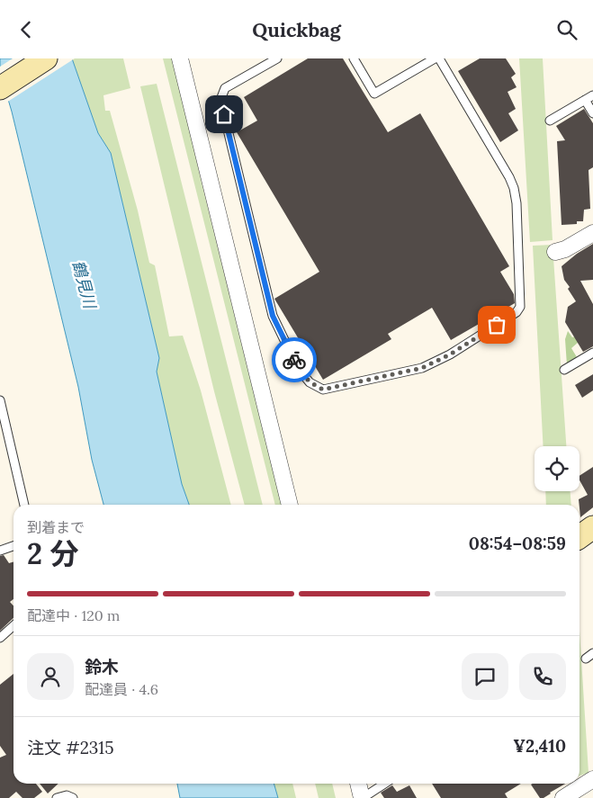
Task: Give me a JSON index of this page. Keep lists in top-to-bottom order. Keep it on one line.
{"water":["鶴見川"],"page":{"header":"Quickbag","heading":["2 分","到着まで","08:54–08:59"],"panel":["鈴木","配達員 · 4.6","注文 #2315","¥2,410"],"bar":"配達中 · 120 m"}}
